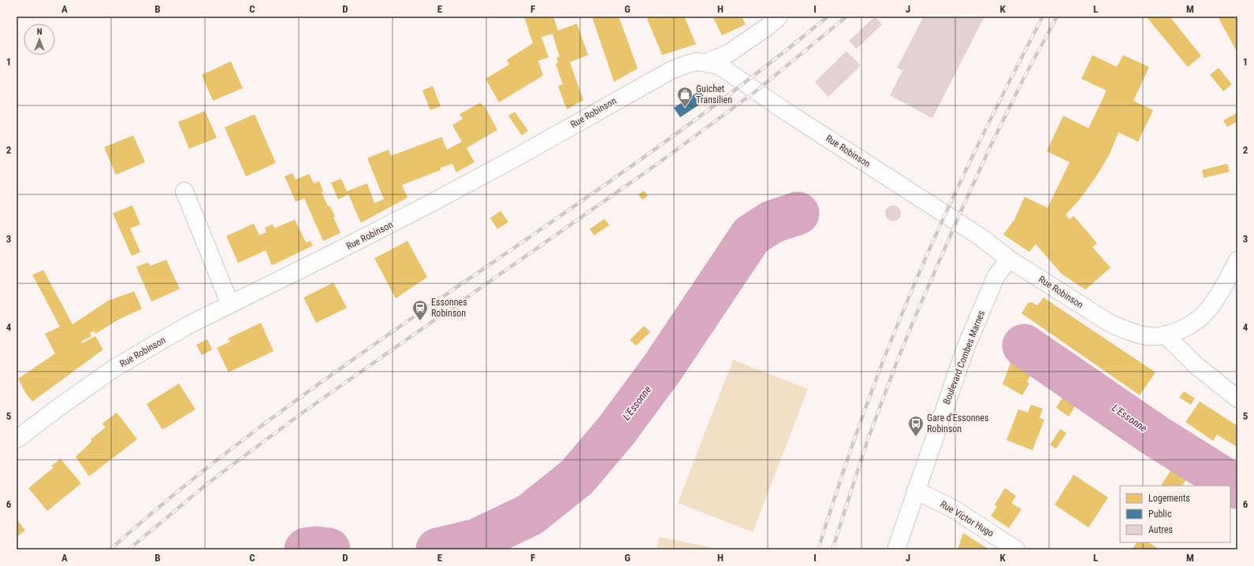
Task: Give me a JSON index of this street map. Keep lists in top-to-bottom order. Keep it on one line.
{"streets":{"street":["Rue Robinson","Boulevard Combes Marnes","Rue Victor Hugo"]},"crossings":[["Rue Robinson","Boulevard Combes Marnes"],["Boulevard Combes Marnes","Rue Victor Hugo"]],"water":["L'Essonne"],"places":{"shop":["Guichet Transilien"],"station":["Essonnes Robinson"],"bus stop":["Gare d'Essonnes Robinson"]},"legend":["Logements","Public","Autres"],"north":"top","grid":{"columns":["A","B","C","D","E","F","G","H","I","J","K","L","M"],"rows":["1","2","3","4","5","6"]}}
